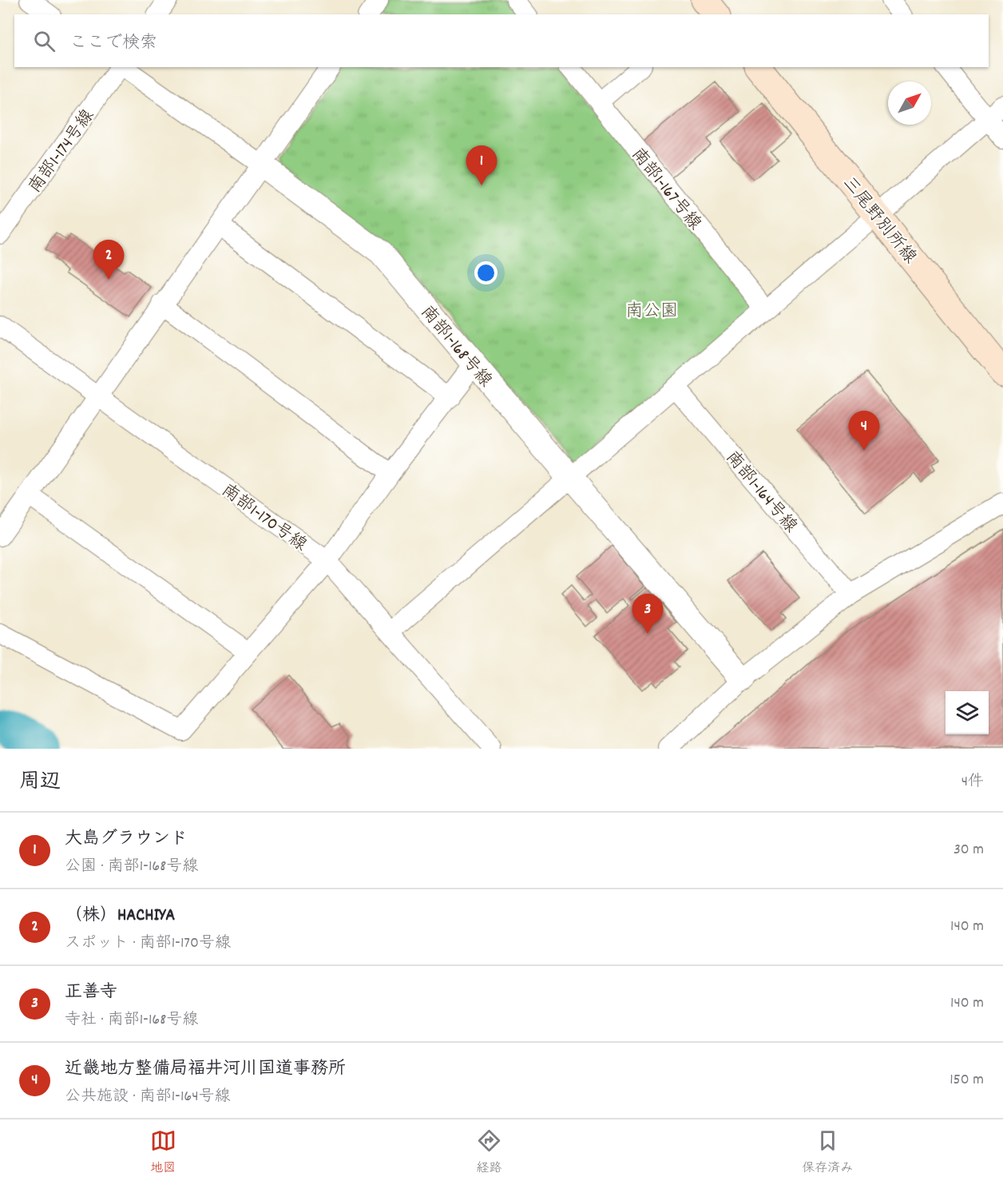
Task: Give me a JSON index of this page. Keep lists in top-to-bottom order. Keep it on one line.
{"streets":{"main road":["三尾野別所線"],"street":["南部1-174号線","南部1-167号線","南部1-168号線","南部1-164号線","南部1-170号線"]},"parks":["南公園"],"north":"top right","page":{"search":"ここで検索","pins":["1","2","4","3"],"heading":["周辺","4件"],"list":[{"mark":"1","name":"大島グラウンド","note":"公園 · 南部1-168号線","value":"30 m"},{"mark":"2","name":"（株）HACHIYA","note":"スポット · 南部1-170号線","value":"140 m"},{"mark":"3","name":"正善寺","note":"寺社 · 南部1-168号線","value":"140 m"},{"mark":"4","name":"近畿地方整備局福井河川国道事務所","note":"公共施設 · 南部1-164号線","value":"150 m"}],"nav":["地図","経路","保存済み"]}}
